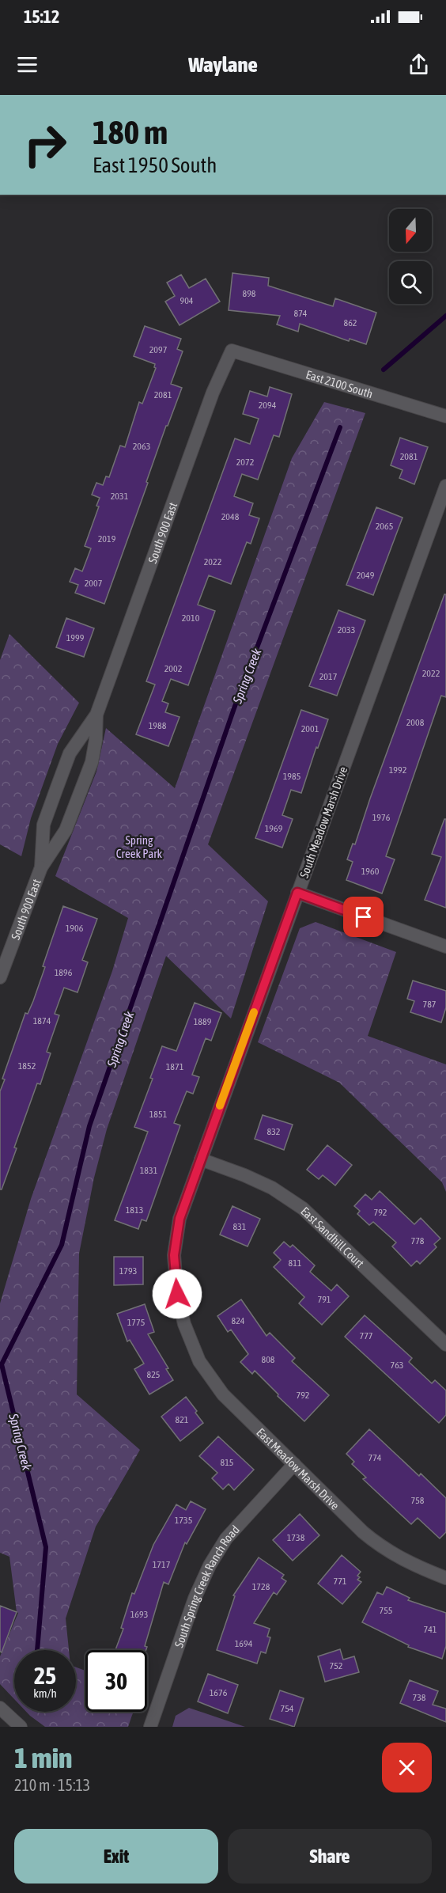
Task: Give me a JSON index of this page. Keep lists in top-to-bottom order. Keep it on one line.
{"streets":{"street":["East 2100 South","South 900 East","South Meadow Marsh Drive","East Sandhill Court","East Meadow Marsh Drive","South Spring Creek Ranch Road"]},"crossings":[["East 2100 South","South 900 East"],["South Meadow Marsh Drive","East Sandhill Court"],["South Meadow Marsh Drive","East Meadow Marsh Drive"],["East Meadow Marsh Drive","South Spring Creek Ranch Road"]],"water":["Spring Creek"],"parks":["Spring Creek Park"],"house_numbers":["898","904","874","862","2097","2081","2094","2063","2081","2072","2031","2048","2065","2019","2022","2049","2007","2010","2033","1999","2002","2022","2017","2008","1988","2001","1992","1985","1976","1969","1960","1906","1896","787","1874","1889","1852","1871","1851","832","1831","1813","792","831","778","811","1793","791","824","1775","777","808","763","825","792","821","774","815","758","1735","1738","1717","771","1728","755","1693","741","1694","752","1676","738","754"],"north":"bottom","page":{"status":"15:12","header":"Waylane","turn":["180 m","East 1950 South"],"speed":"25 km/h","limit":"30","heading":["1 min","210 m · 15:13"],"buttons":["Exit","Share"]}}
